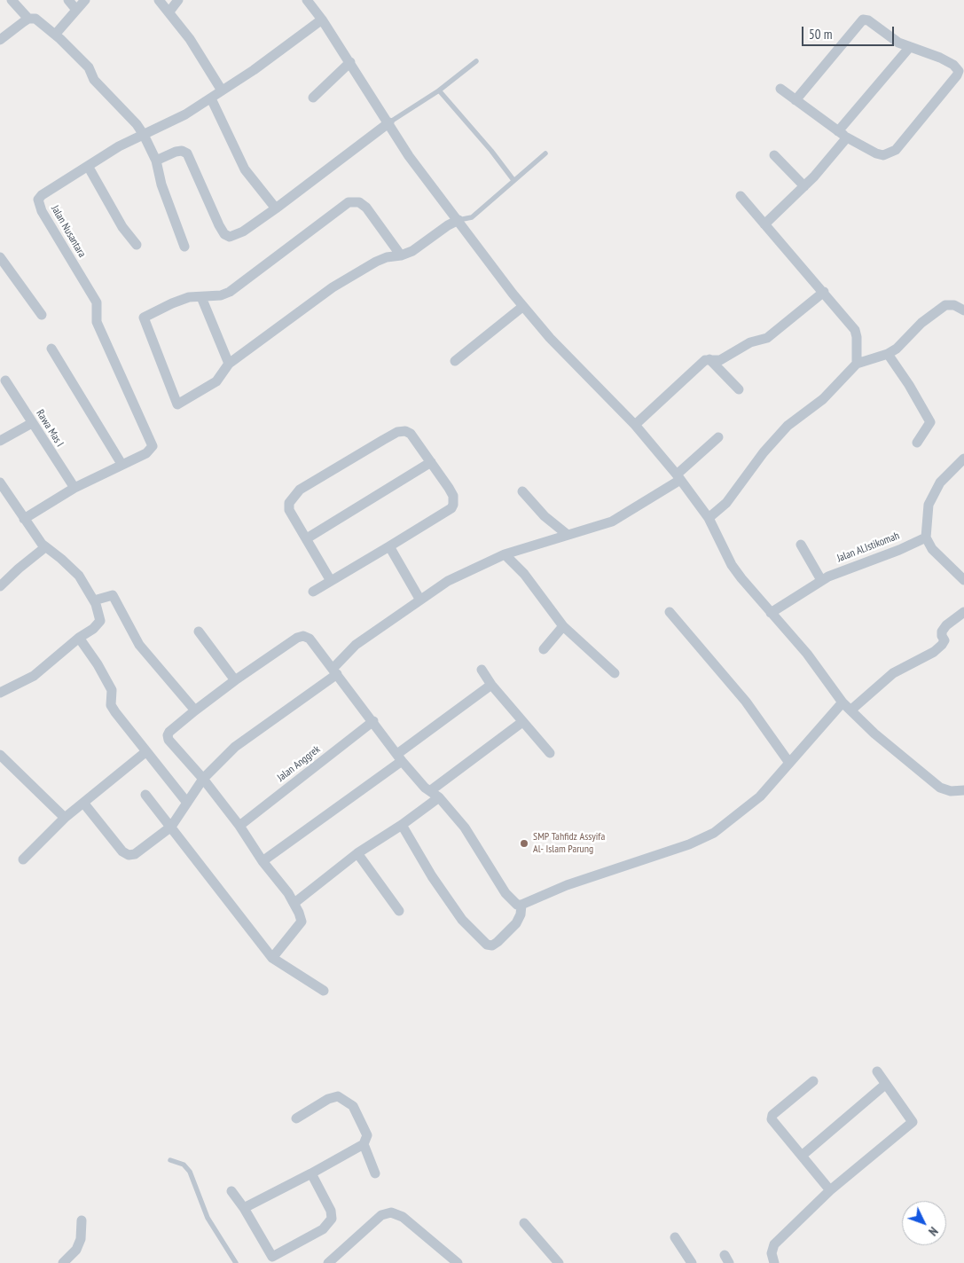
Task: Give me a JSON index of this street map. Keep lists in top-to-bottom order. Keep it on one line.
{"streets":{"street":["Jalan Nusantara","Rawa Mas I","Jalan Al.Istikomah","Jalan Anggrek"]},"crossings":[["Jalan Nusantara","Rawa Mas I"]],"places":["SMP Tahfidz Assyifa Al- Islam Parung"],"scale_bar":"50 m","north":"bottom right"}
